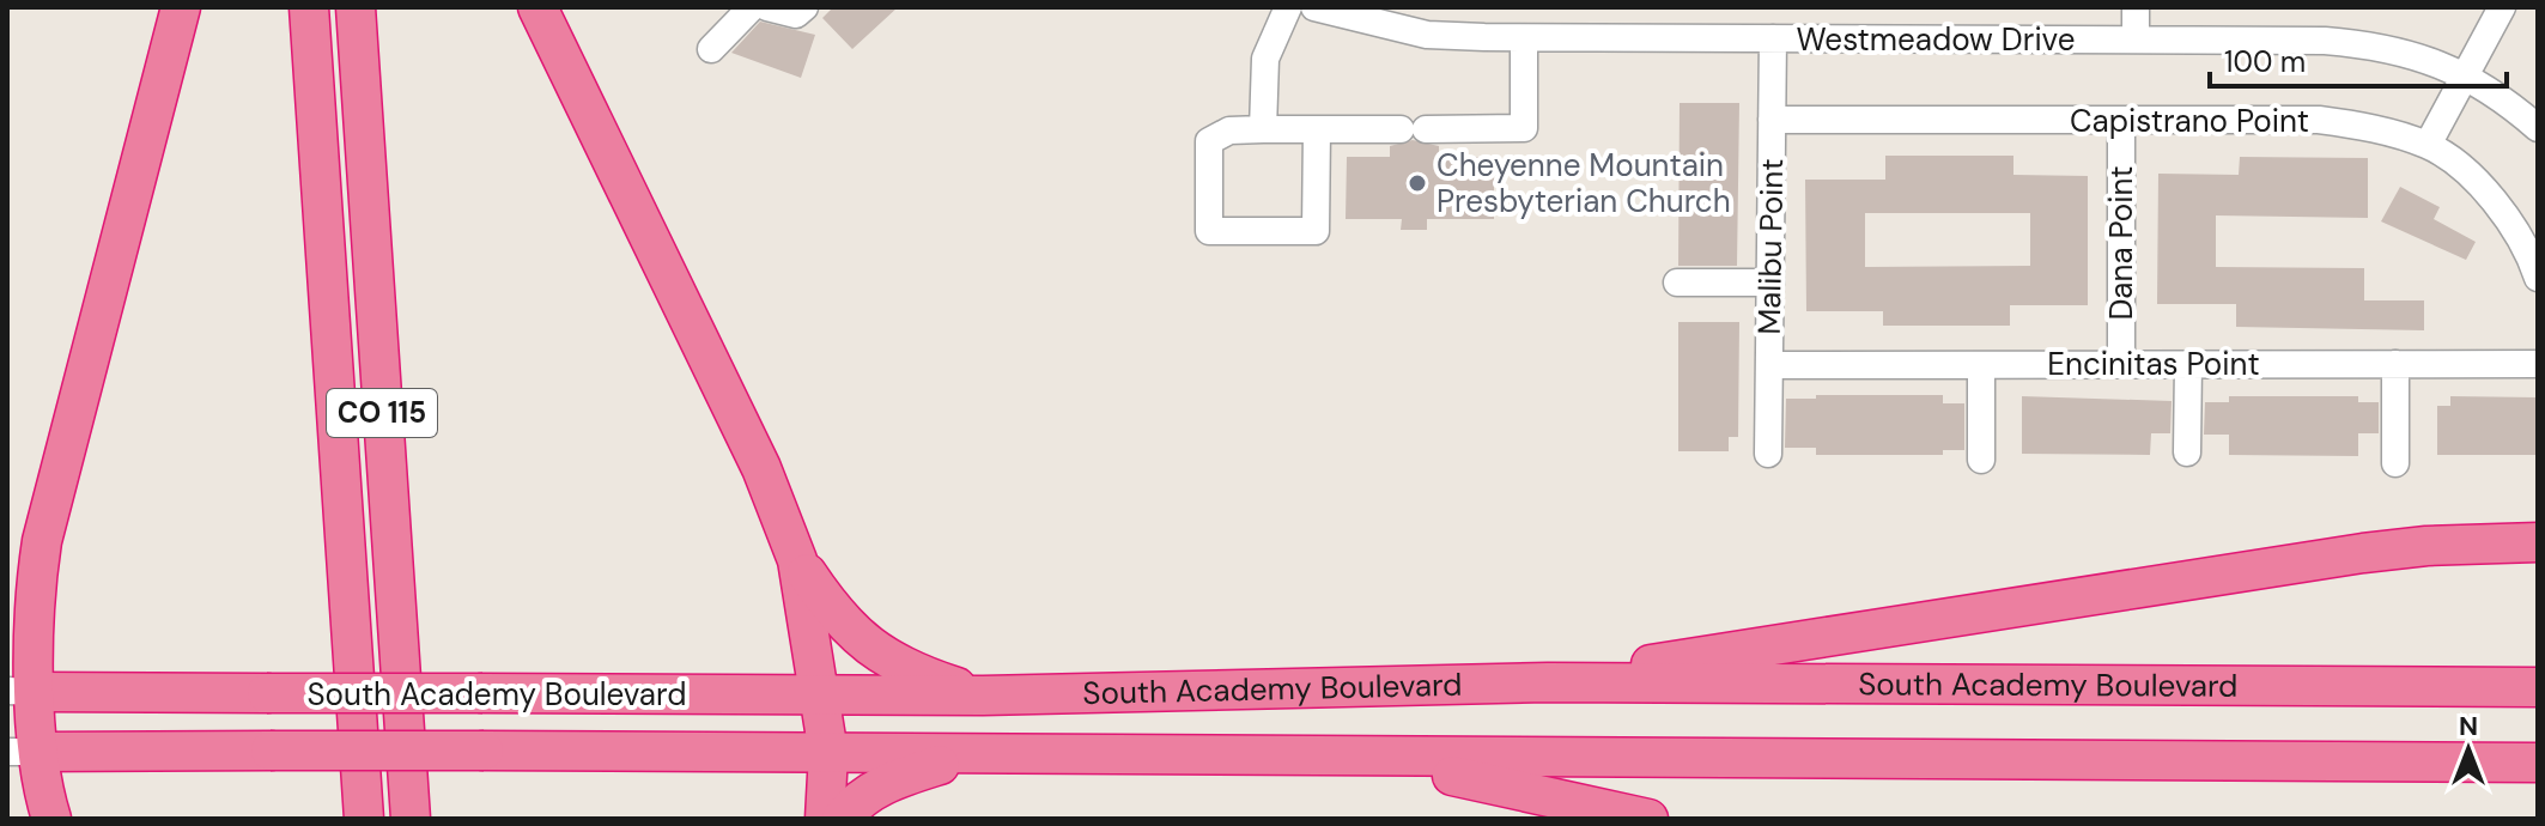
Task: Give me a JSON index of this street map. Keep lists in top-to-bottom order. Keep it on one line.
{"streets":{"highway":["CO 115","South Academy Boulevard"],"street":["Westmeadow Drive","Capistrano Point","Dana Point","Malibu Point","Encinitas Point"]},"crossings":[["Westmeadow Drive","Malibu Point"],["Capistrano Point","Dana Point"],["Capistrano Point","Malibu Point"],["Dana Point","Encinitas Point"],["Malibu Point","Encinitas Point"]],"places":["Cheyenne Mountain Presbyterian Church"],"scale_bar":"100 m","north":"top"}
